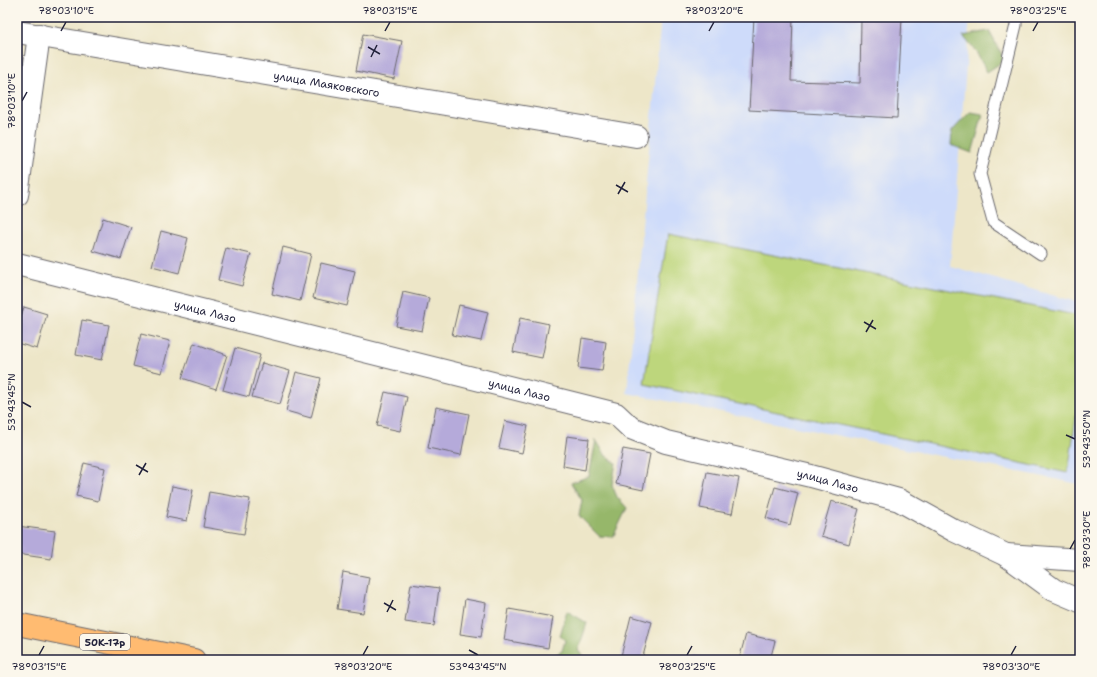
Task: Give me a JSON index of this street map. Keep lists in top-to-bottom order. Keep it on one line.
{"streets":{"main road":["50К-17р"],"street":["улица Маяковского","улица Лазо"]},"coordinates":["78°03'10\"E","78°03'15\"E","78°03'20\"E","78°03'25\"E","53°43'45\"N","53°43'50\"N","78°03'30\"E"]}
